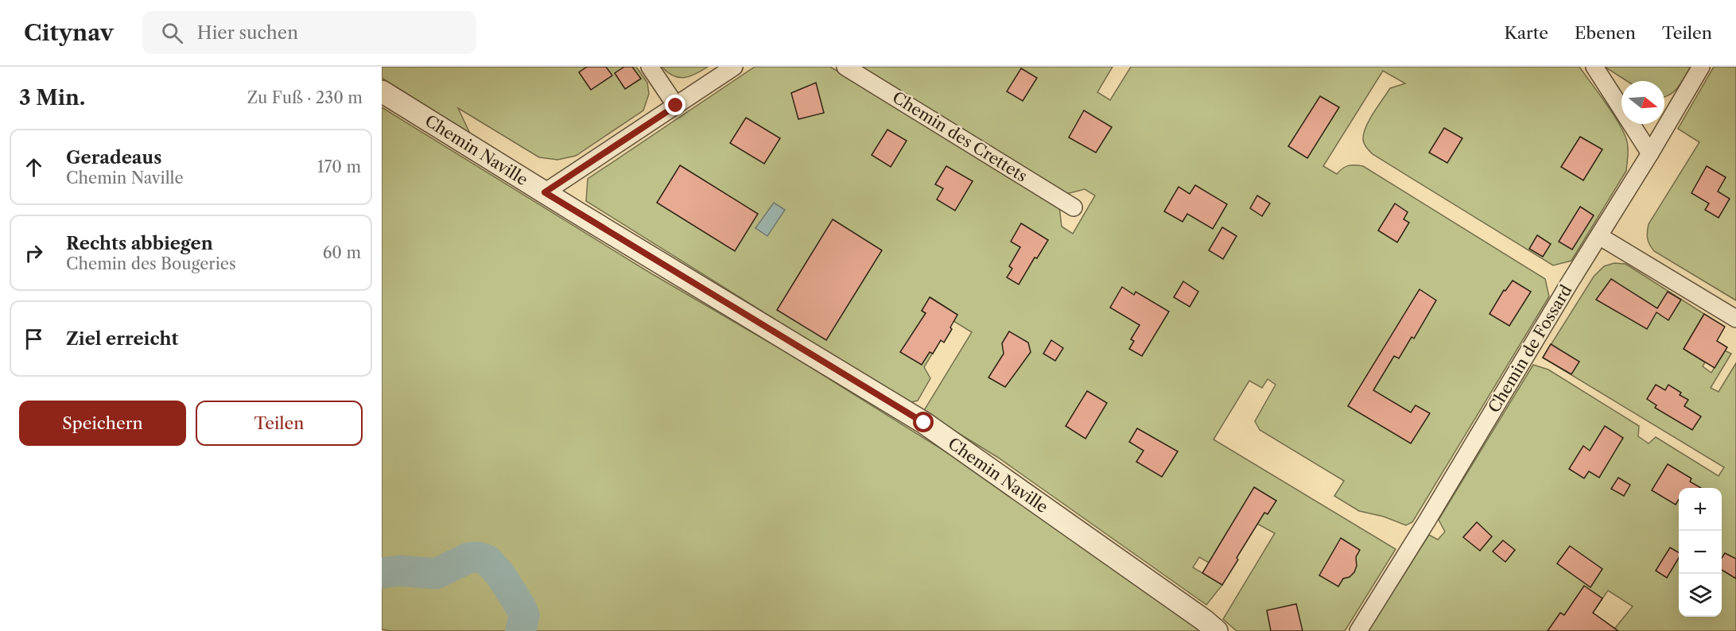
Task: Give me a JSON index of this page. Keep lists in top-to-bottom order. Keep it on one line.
{"streets":{"street":["Chemin des Crettets","Chemin Naville","Chemin de Fossard"]},"north":"right","page":{"header":"Citynav","search":"Hier suchen","nav":["Karte","Ebenen","Teilen"],"heading":["3 Min.","Zu Fuß · 230 m"],"list":[["Geradeaus","Chemin Naville","170 m"],["Rechts abbiegen","Chemin des Bougeries","60 m"],"Ziel erreicht"],"buttons":["Speichern","Teilen"],"map_buttons":["+","−"]}}
